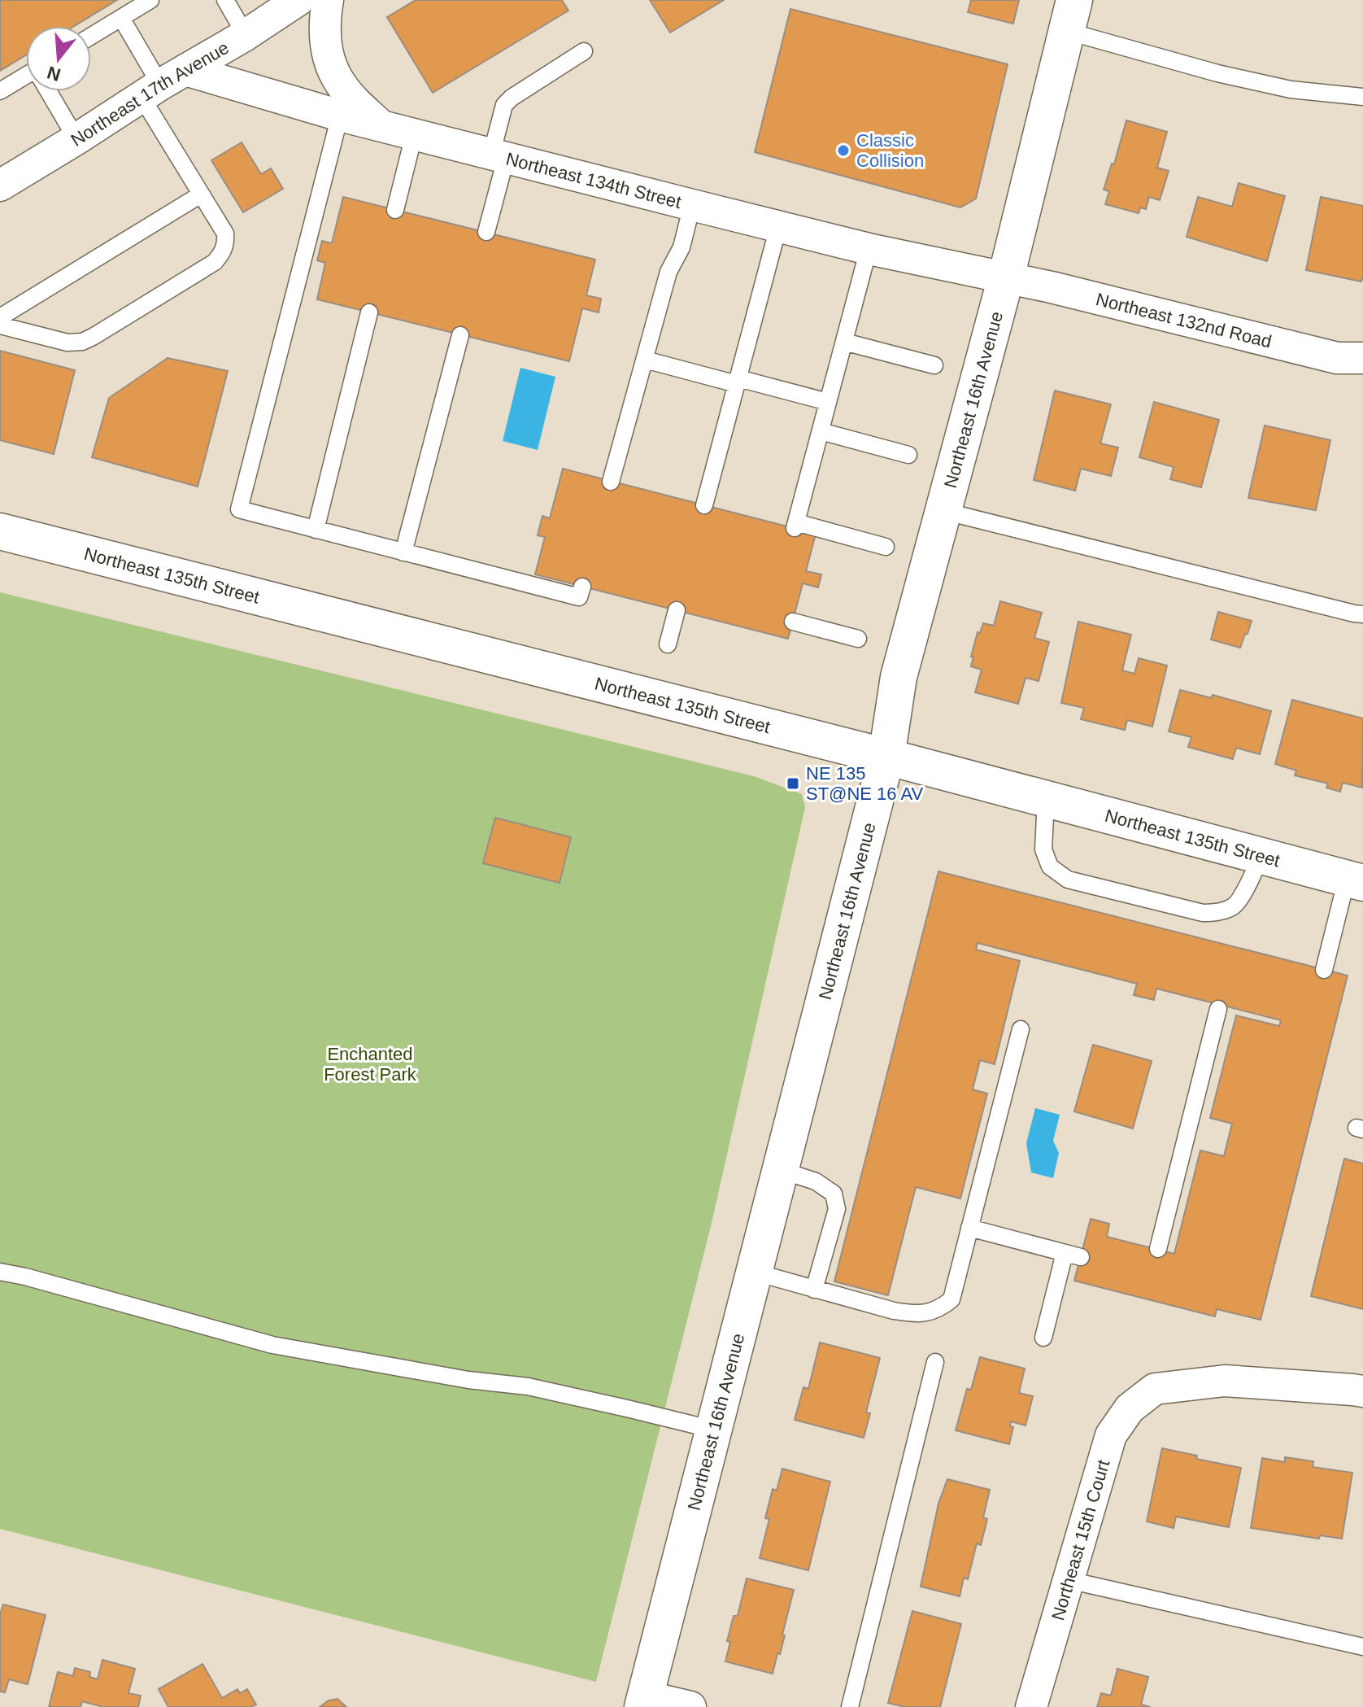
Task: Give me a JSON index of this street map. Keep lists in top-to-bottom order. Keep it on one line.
{"streets":{"street":["Northeast 17th Avenue","Northeast 134th Street","Northeast 132nd Road","Northeast 16th Avenue","Northeast 135th Street","Northeast 15th Court"]},"crossings":[["Northeast 17th Avenue","Northeast 134th Street"],["Northeast 134th Street","Northeast 132nd Road"],["Northeast 134th Street","Northeast 16th Avenue"],["Northeast 132nd Road","Northeast 16th Avenue"],["Northeast 16th Avenue","Northeast 135th Street"]],"parks":["Enchanted Forest Park"],"places":{"other":["Classic Collision"],"transit":["NE 135 ST@NE 16 AV"]},"north":"bottom"}
